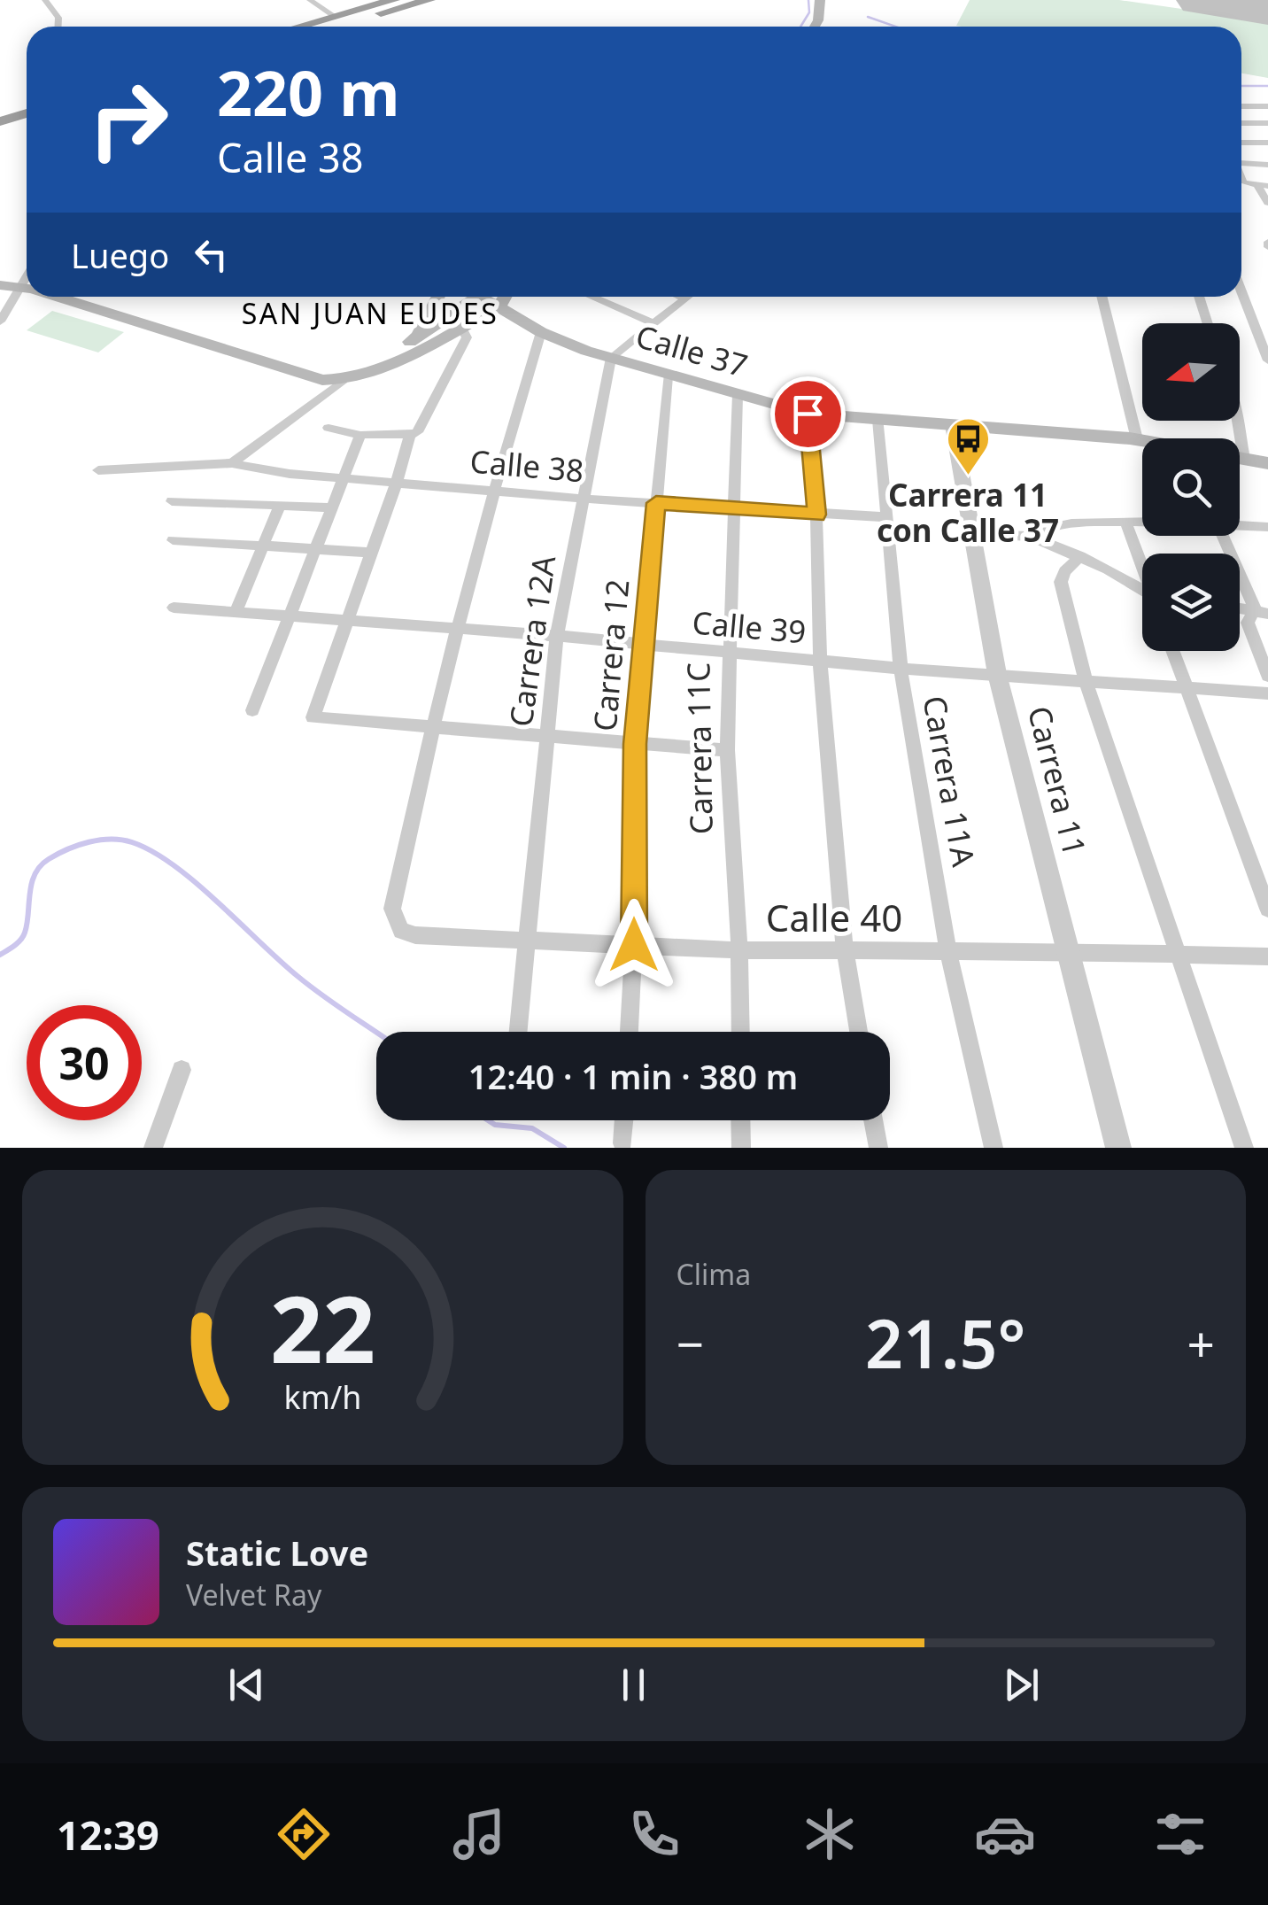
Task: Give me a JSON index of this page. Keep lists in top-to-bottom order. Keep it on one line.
{"streets":{"main road":["Calle 37"],"street":["Calle 38","Calle 39","Carrera 12A","Carrera 12","Carrera 11C","Carrera 11A","Carrera 11","Calle 40"]},"crossings":[["Calle 37","Carrera 12A"],["Calle 37","Carrera 12"],["Calle 37","Carrera 11C"],["Calle 37","Carrera 11A"],["Calle 37","Carrera 11"],["Calle 38","Carrera 12A"],["Calle 38","Carrera 12"],["Calle 38","Carrera 11C"],["Calle 38","Carrera 11A"],["Calle 39","Carrera 12A"],["Calle 39","Carrera 12"],["Calle 39","Carrera 11C"],["Calle 39","Carrera 11A"],["Calle 39","Carrera 11"],["Carrera 12A","Calle 40"],["Carrera 12","Calle 40"],["Carrera 11C","Calle 40"],["Carrera 11A","Calle 40"],["Carrera 11","Calle 40"]],"districts":["SAN JUAN EUDES"],"places":{"bus stop":["Carrera 11 con Calle 37"]},"north":"left","page":{"turn":["220 m","Calle 38"],"then":"Luego","limit":"30","trip":"12:40 · 1 min · 380 m","tile":"Clima","heat":["−","21.5°","+"],"song":["Static Love","Velvet Ray"],"tabs":"12:39","gauge":["22","km/h"]}}
